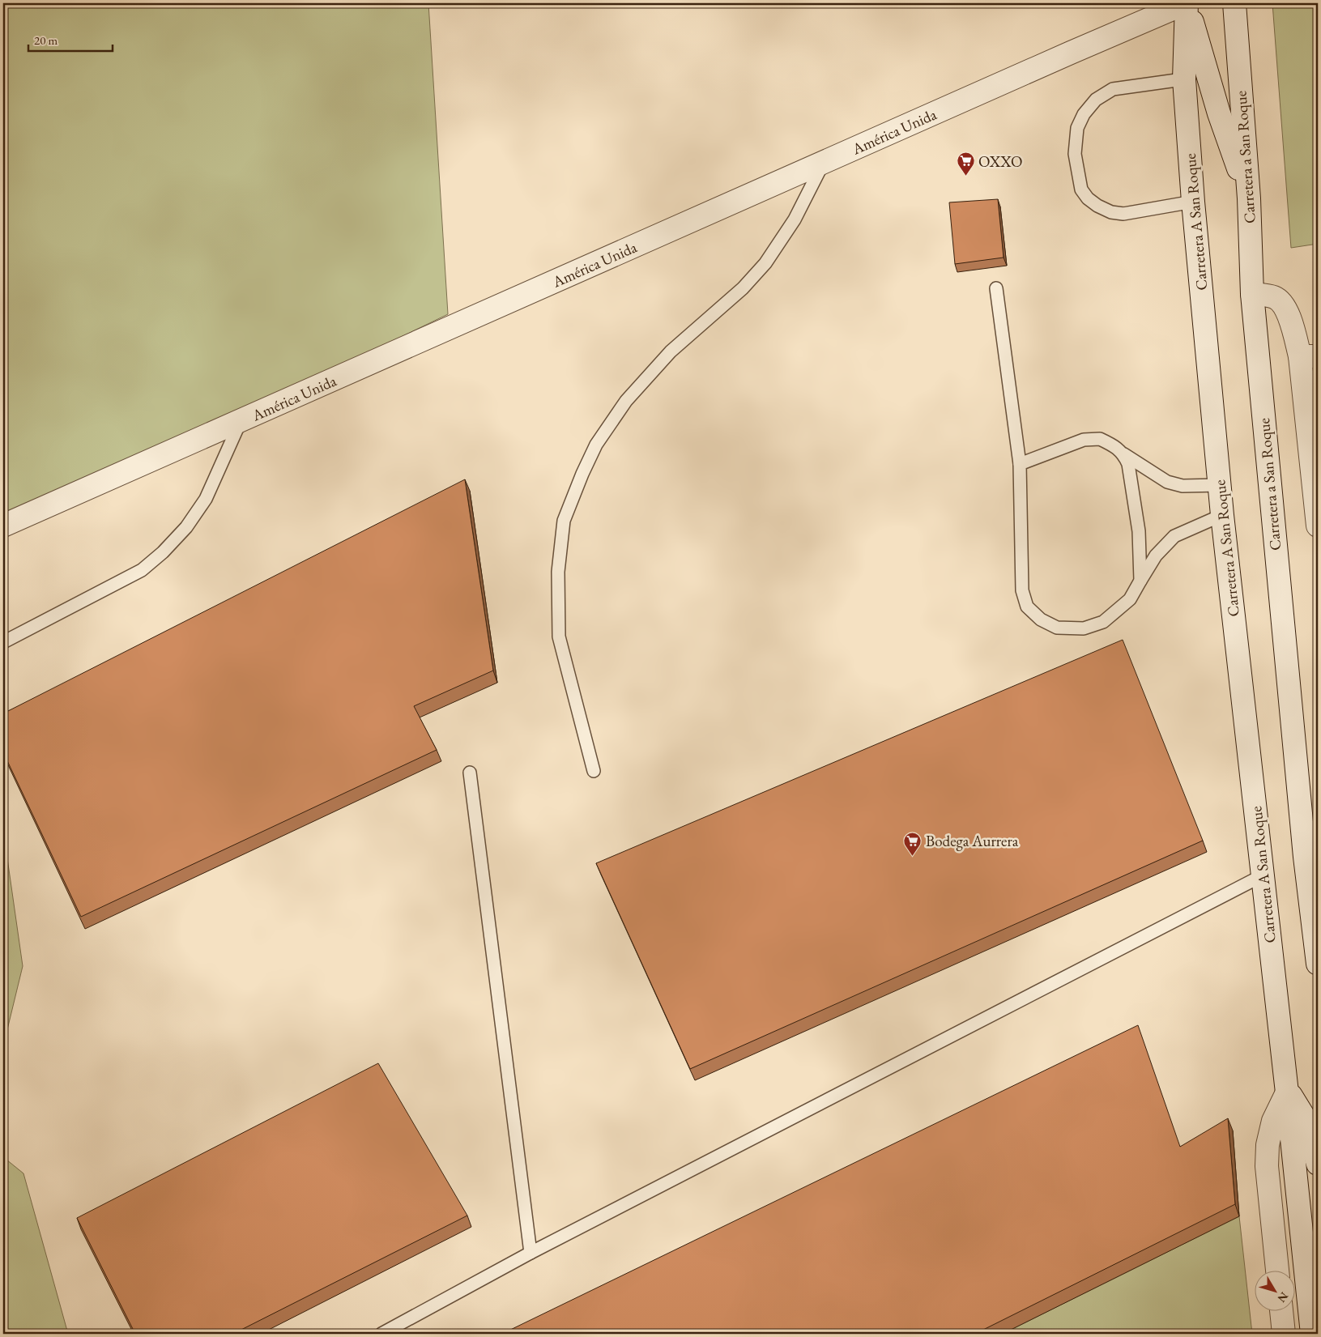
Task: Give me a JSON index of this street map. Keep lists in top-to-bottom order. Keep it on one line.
{"streets":{"main road":["América Unida","Carretera a San Roque","Carretera A San Roque"]},"crossings":[["América Unida","Carretera A San Roque"]],"places":{"supermarket":["OXXO","Bodega Aurrera"]},"scale_bar":"20 m","north":"bottom right"}
